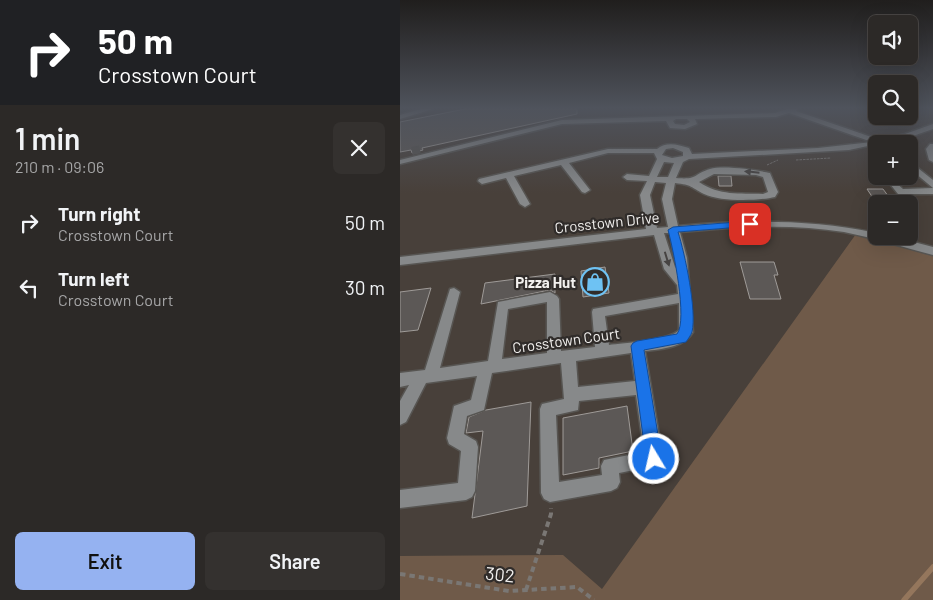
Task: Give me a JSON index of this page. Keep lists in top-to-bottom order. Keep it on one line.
{"streets":{"street":["Crosstown Drive","Crosstown Court"],"path":["302"]},"crossings":[["Crosstown Drive","Crosstown Court"]],"places":{"shop":["Pizza Hut"]},"page":{"turn":["50 m","Crosstown Court"],"map_buttons":["+","−"],"heading":["1 min","210 m · 09:06"],"list":[{"name":"Turn right","note":"Crosstown Court","value":"50 m"},{"name":"Turn left","note":"Crosstown Court","value":"30 m"}],"buttons":["Exit","Share"]}}
